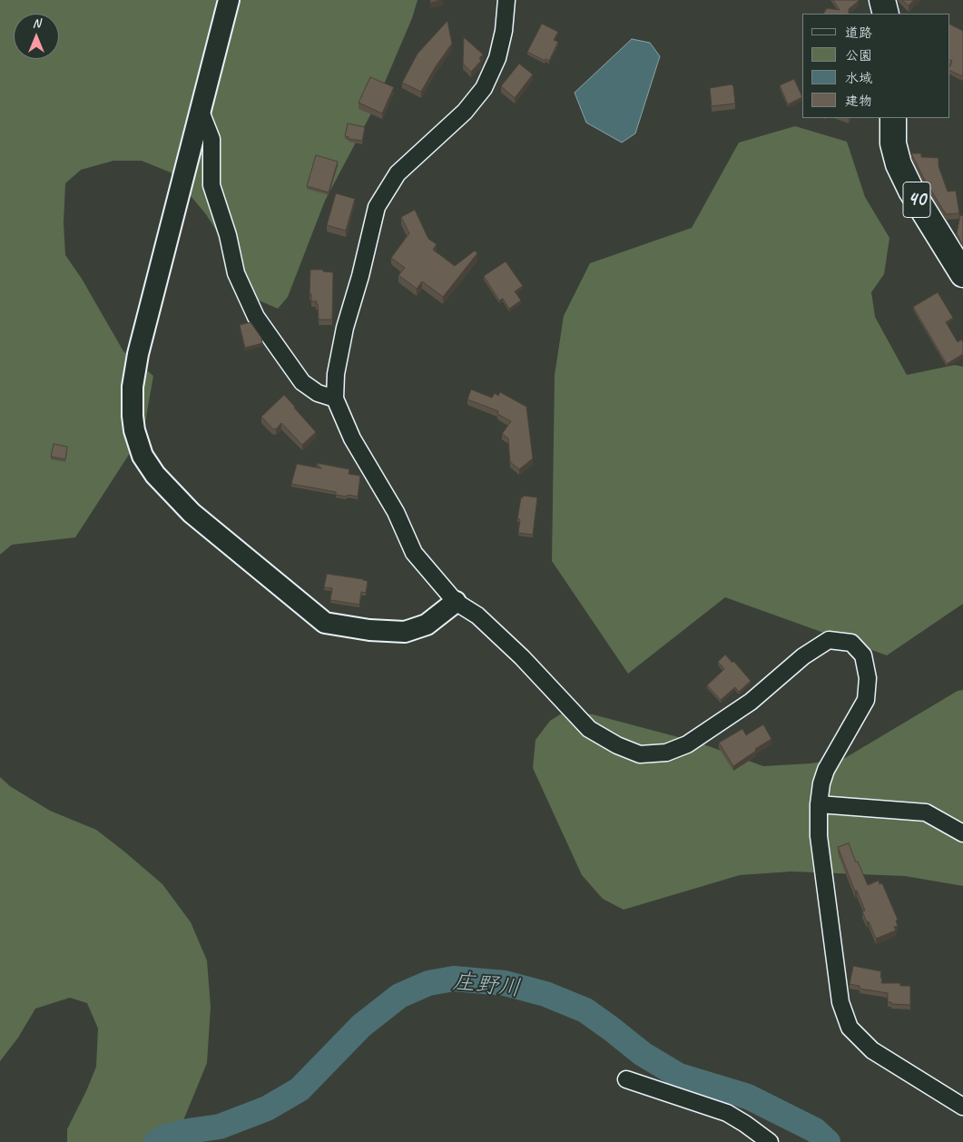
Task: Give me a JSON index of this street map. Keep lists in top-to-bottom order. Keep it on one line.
{"streets":{"main road":["40"]},"water":["庄野川"],"legend":["道路","公園","水域","建物"],"north":"top"}
